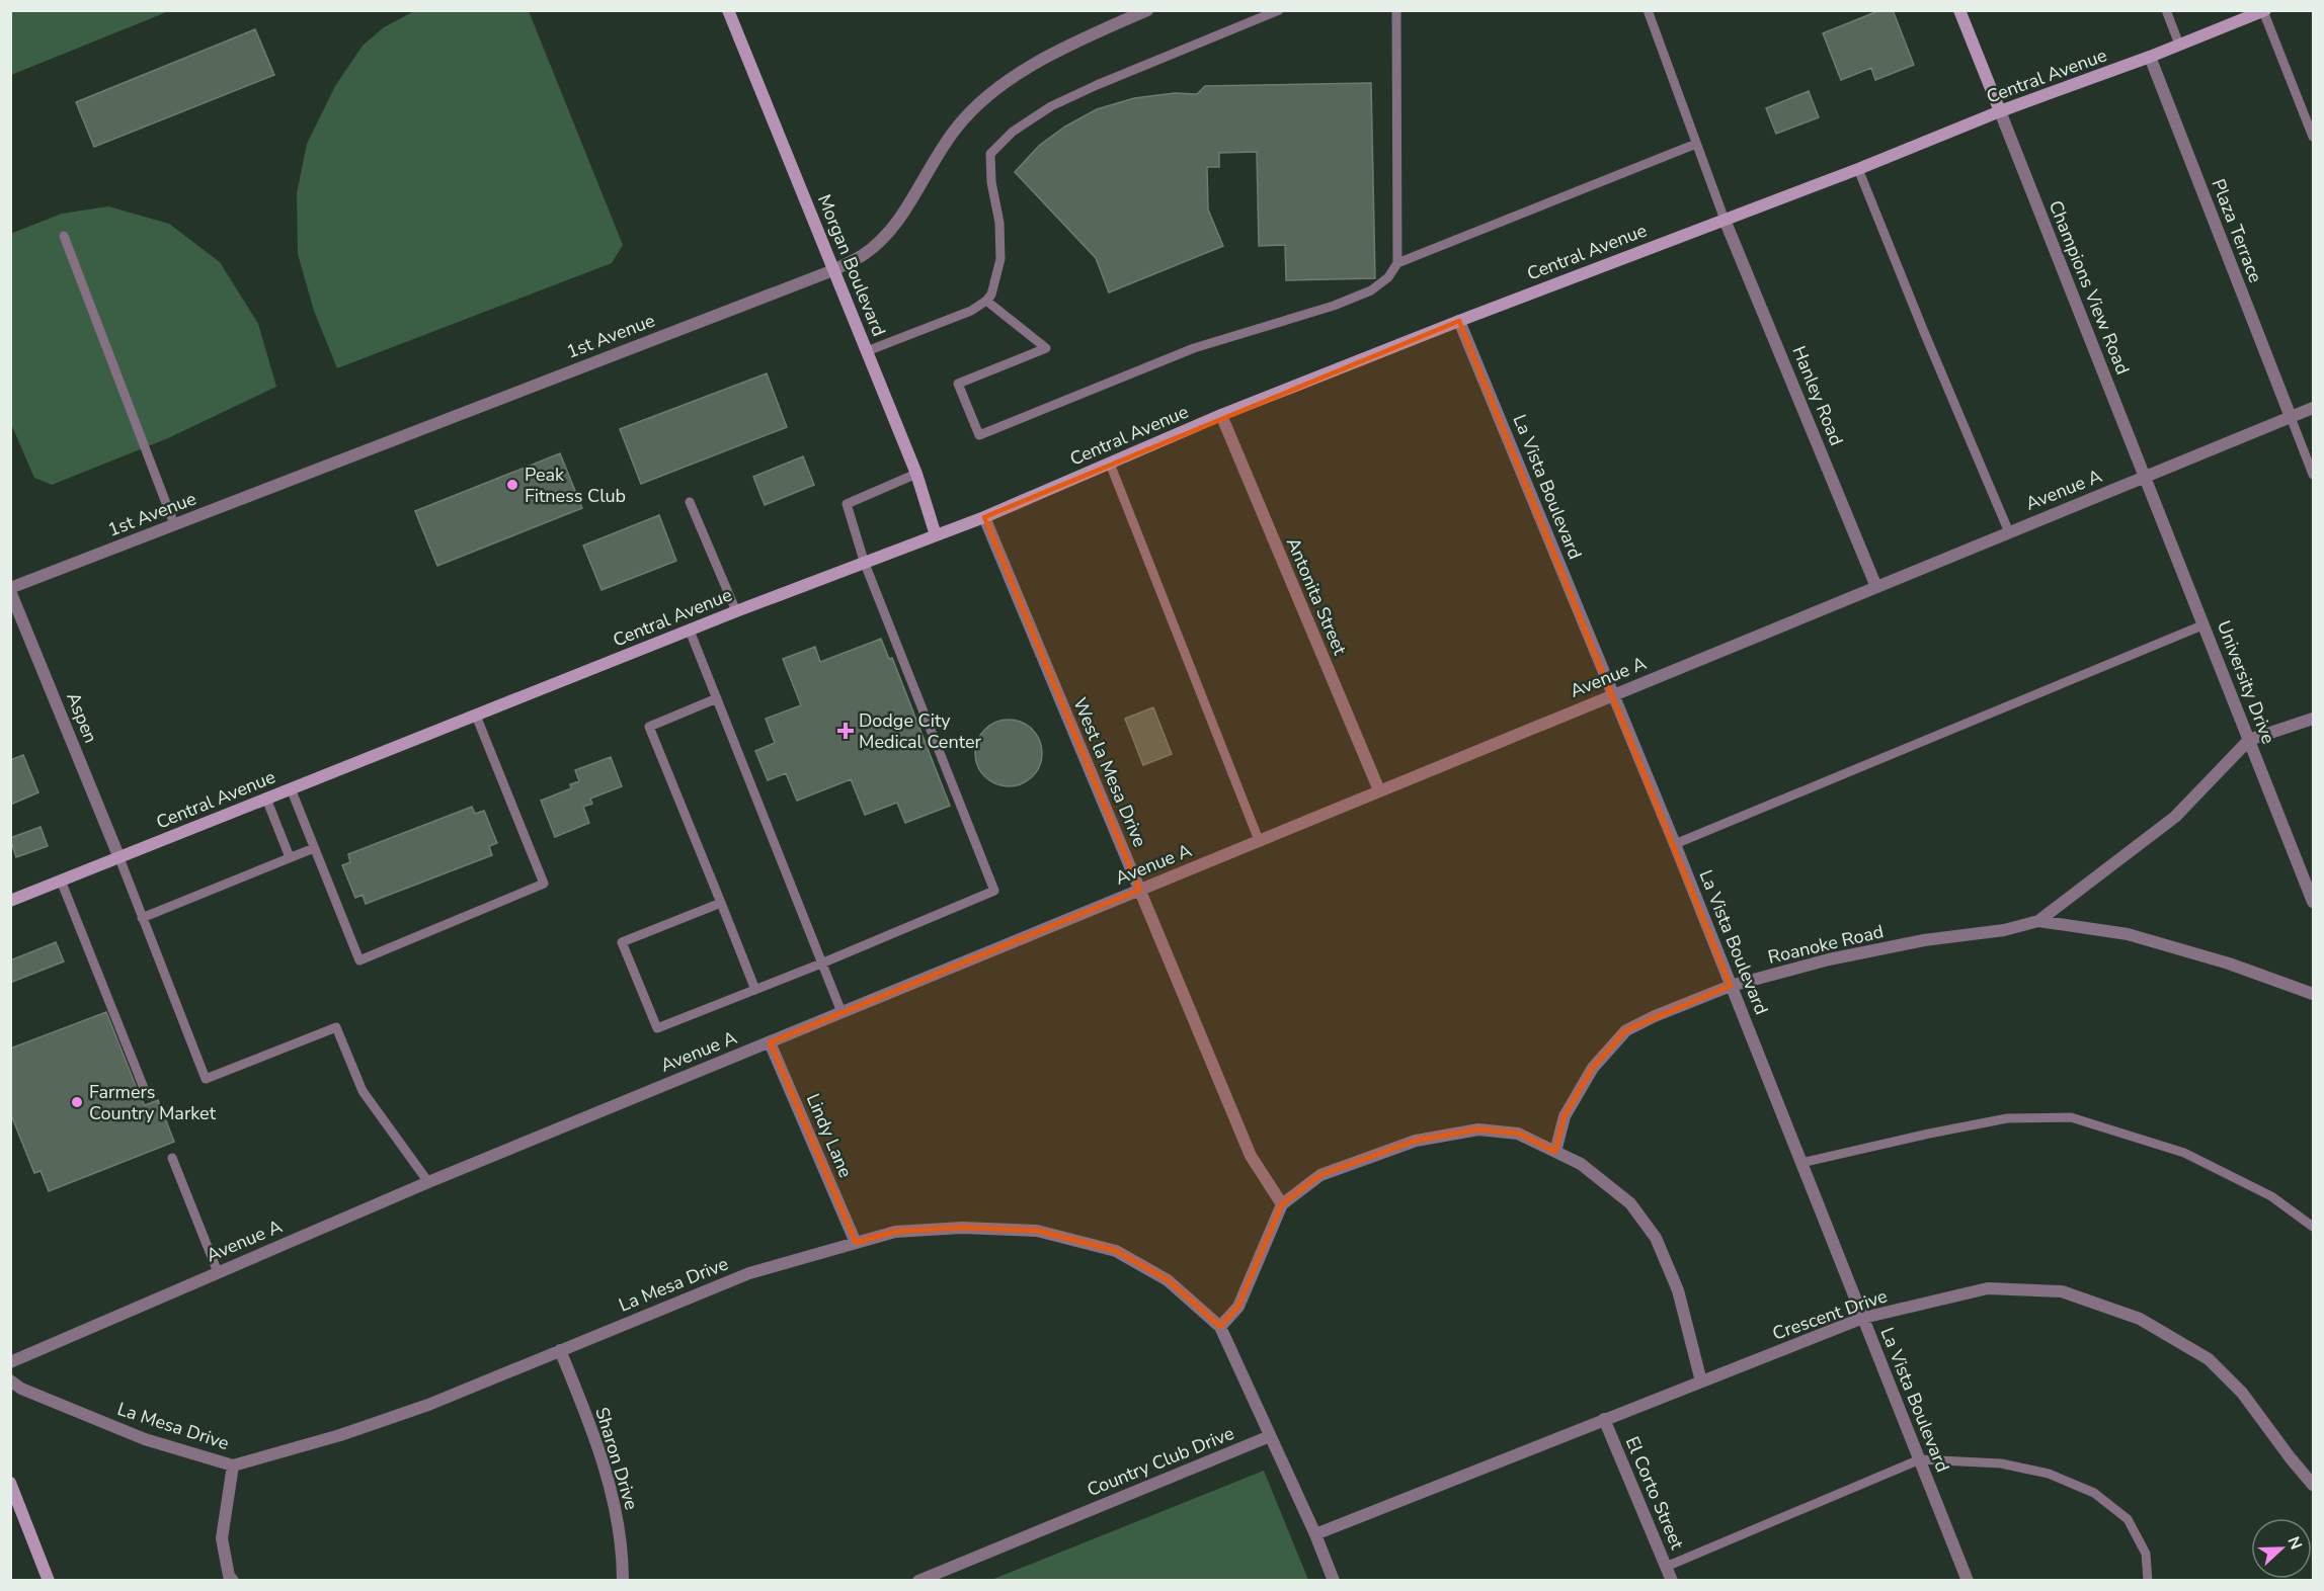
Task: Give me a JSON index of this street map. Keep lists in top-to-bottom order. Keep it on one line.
{"streets":{"street":["Central Avenue","Plaza Terrace","Morgan Boulevard","Champions View Road","1st Avenue","Hanley Road","La Vista Boulevard","Avenue A","Antonita Street","University Drive","Aspen","West la Mesa Drive","Roanoke Road","Lindy Lane","La Mesa Drive","Crescent Drive","Sharon Drive","Country Club Drive","El Corto Street"]},"crossings":[["Central Avenue","Plaza Terrace"],["Central Avenue","Morgan Boulevard"],["Central Avenue","Champions View Road"],["Central Avenue","Hanley Road"],["Central Avenue","La Vista Boulevard"],["Central Avenue","Antonita Street"],["Central Avenue","Aspen"],["Central Avenue","West la Mesa Drive"],["Plaza Terrace","Avenue A"],["Morgan Boulevard","1st Avenue"],["Champions View Road","Avenue A"],["Champions View Road","University Drive"],["1st Avenue","Aspen"],["Hanley Road","Avenue A"],["La Vista Boulevard","Avenue A"],["La Vista Boulevard","Roanoke Road"],["La Vista Boulevard","Crescent Drive"],["Avenue A","Antonita Street"],["Avenue A","University Drive"],["Avenue A","West la Mesa Drive"],["Avenue A","Lindy Lane"],["University Drive","Roanoke Road"],["Lindy Lane","La Mesa Drive"],["La Mesa Drive","Sharon Drive"],["Crescent Drive","El Corto Street"]],"places":{"other":["Peak Fitness Club","Farmers Country Market"],"health":["Dodge City Medical Center"]},"north":"right"}
